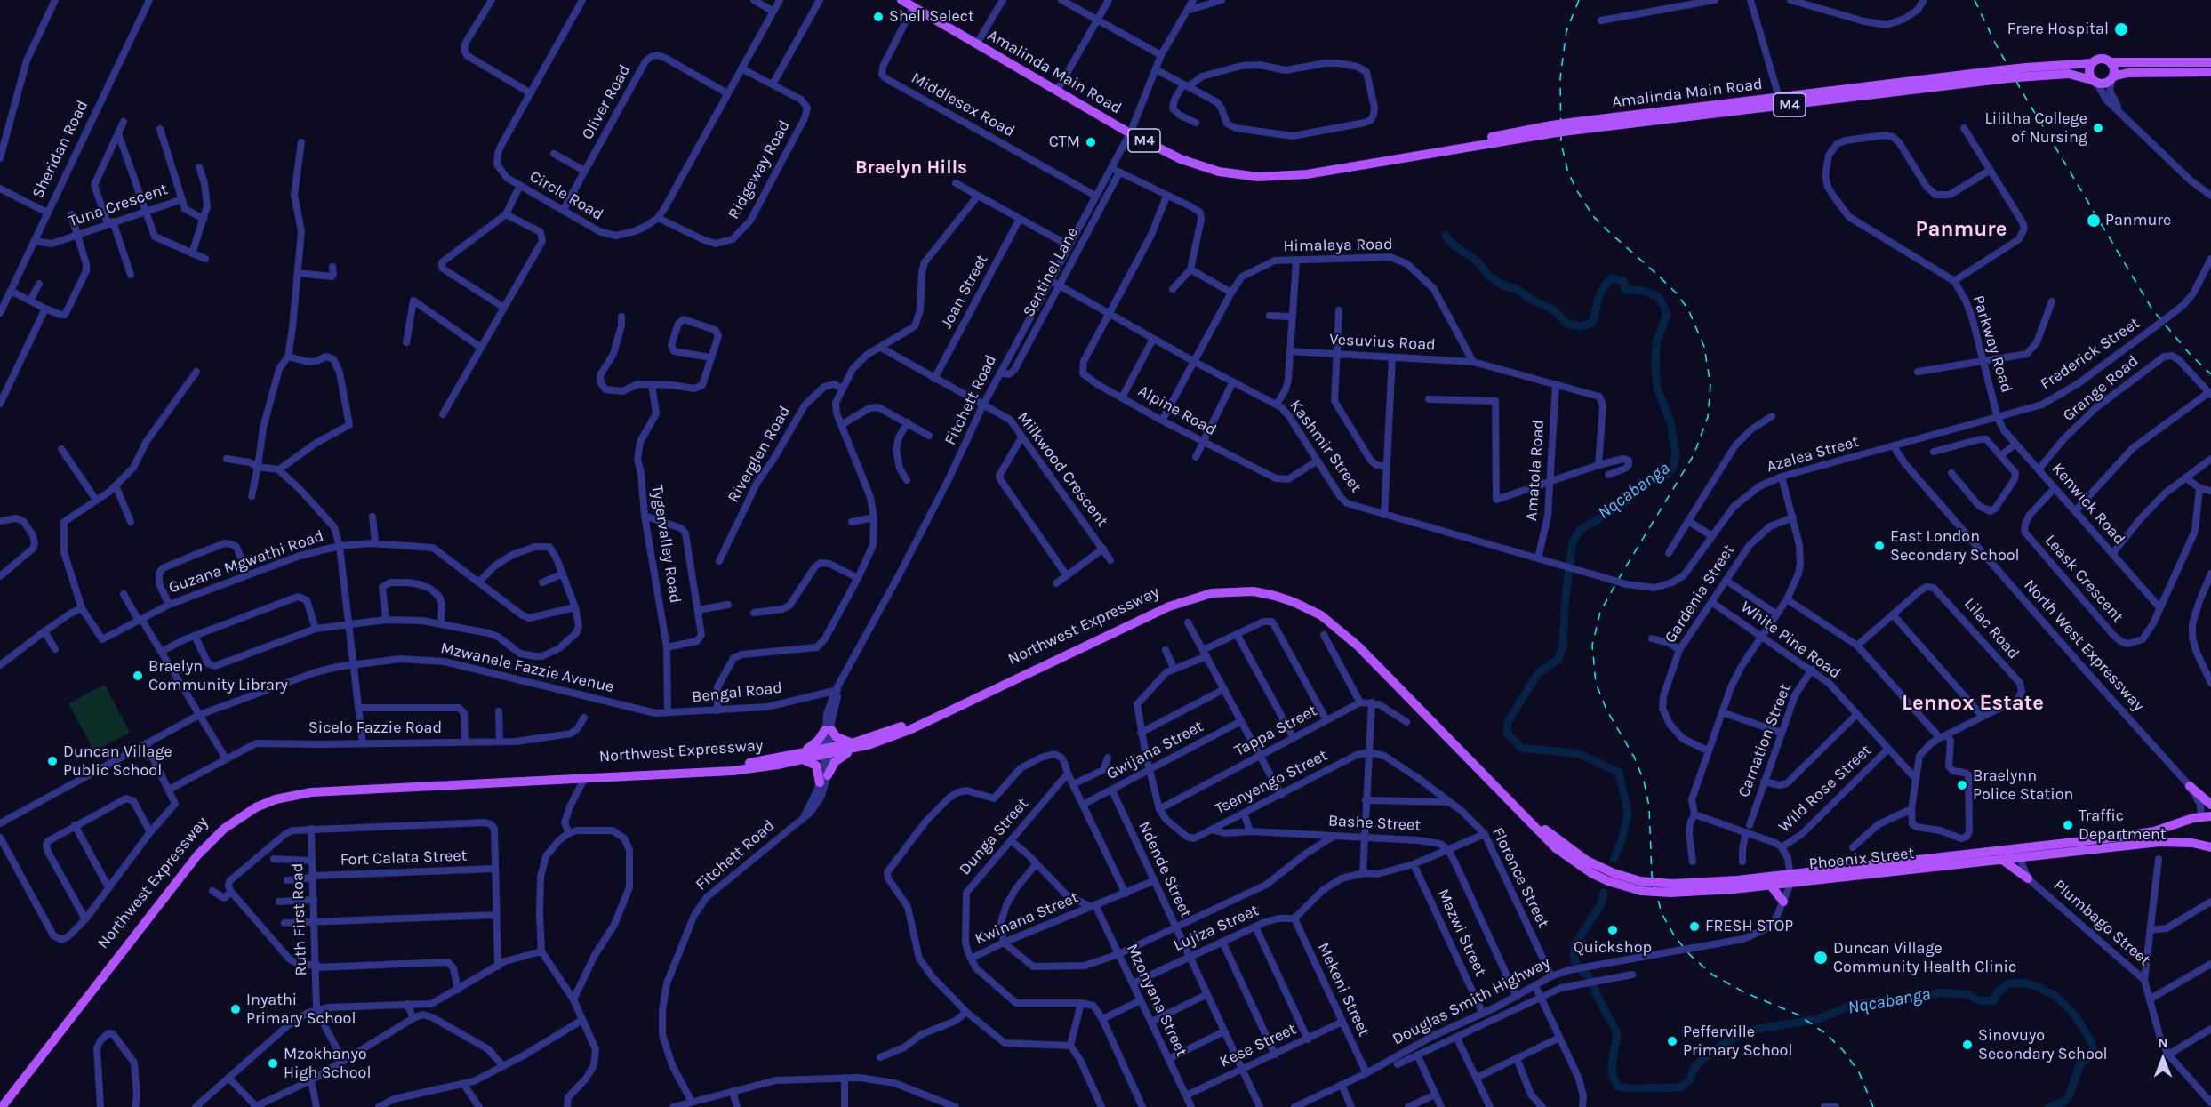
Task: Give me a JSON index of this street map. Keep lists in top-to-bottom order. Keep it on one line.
{"streets":{"main road":["Amalinda Main Road","M4","Northwest Expressway","Phoenix Street"],"street":["Oliver Road","Middlesex Road","Sheridan Road","Ridgeway Road","Circle Road","Tuna Crescent","Himalaya Road","Sentinel Lane","Joan Street","Vesuvius Road","Parkway Road","Frederick Street","Grange Road","Fitchett Road","Alpine Road","Kashmir Street","Riverglen Road","Azalea Street","Milkwood Crescent","Amatola Road","Kenwick Road","Tygervalley Road","Guzana Mgwathi Road","Leask Crescent","Gardenia Street","Lilac Road","White Pine Road","North West Expressway","Mzwanele Fazzie Avenue","Bengal Road","Sicelo Fazzie Road","Tappa Street","Carnation Street","Gwijana Street","Tsenyengo Street","Wild Rose Street","Bashe Street","Dunga Street","Fort Calata Street","Ndende Street","Florence Street","Kwinana Street","Ruth First Road","Plumbago Street","Lujiza Street","Mazwi Street","Mekeni Street","Mzonyana Street","Douglas Smith Highway","Kese Street"]},"crossings":[["Amalinda Main Road","Middlesex Road"],["Amalinda Main Road","Fitchett Road"],["Oliver Road","Circle Road"],["Middlesex Road","Fitchett Road"],["Sheridan Road","Tuna Crescent"],["Ridgeway Road","Circle Road"],["Himalaya Road","Vesuvius Road"],["Himalaya Road","Alpine Road"],["Himalaya Road","Kashmir Street"],["Sentinel Lane","Fitchett Road"],["Sentinel Lane","Kashmir Street"],["Joan Street","Milkwood Crescent"],["Parkway Road","Frederick Street"],["Parkway Road","Kenwick Road"],["Frederick Street","Azalea Street"],["Frederick Street","Kenwick Road"],["Frederick Street","North West Expressway"],["Grange Road","Kenwick Road"],["Fitchett Road","Kashmir Street"],["Fitchett Road","Milkwood Crescent"],["Fitchett Road","Northwest Expressway"],["Fitchett Road","Bengal Road"],["Alpine Road","Kashmir Street"],["Kashmir Street","Azalea Street"],["Kashmir Street","Amatola Road"],["Azalea Street","Amatola Road"],["Azalea Street","North West Expressway"],["Kenwick Road","Leask Crescent"],["Tygervalley Road","Mzwanele Fazzie Avenue"],["Tygervalley Road","Bengal Road"],["Gardenia Street","White Pine Road"],["Northwest Expressway","Phoenix Street"],["White Pine Road","Carnation Street"],["White Pine Road","Wild Rose Street"],["North West Expressway","Phoenix Street"],["Mzwanele Fazzie Avenue","Bengal Road"],["Tappa Street","Tsenyengo Street"],["Carnation Street","Wild Rose Street"],["Gwijana Street","Ndende Street"],["Tsenyengo Street","Bashe Street"],["Tsenyengo Street","Florence Street"],["Wild Rose Street","Phoenix Street"],["Wild Rose Street","Douglas Smith Highway"],["Dunga Street","Kwinana Street"],["Fort Calata Street","Ruth First Road"],["Phoenix Street","Plumbago Street"],["Phoenix Street","Douglas Smith Highway"],["Ndende Street","Kwinana Street"],["Ndende Street","Lujiza Street"],["Ndende Street","Kese Street"],["Florence Street","Douglas Smith Highway"],["Kwinana Street","Mzonyana Street"],["Lujiza Street","Mekeni Street"],["Lujiza Street","Mzonyana Street"],["Mazwi Street","Douglas Smith Highway"],["Mekeni Street","Douglas Smith Highway"],["Mekeni Street","Kese Street"],["Mzonyana Street","Kese Street"]],"districts":["Braelyn Hills","Panmure","Lennox Estate"],"water":["Nqcabanga"],"places":["Shell Select","Frere Hospital","Lilitha College of Nursing","CTM","Panmure","East London Secondary School","Braelyn Community Library","Duncan Village Public School","Braelynn Police Station","Traffic Department","FRESH STOP","Quickshop","Duncan Village Community Health Clinic","Inyathi Primary School","Pefferville Primary School","Sinovuyo Secondary School","Mzokhanyo High School"],"north":"top"}
